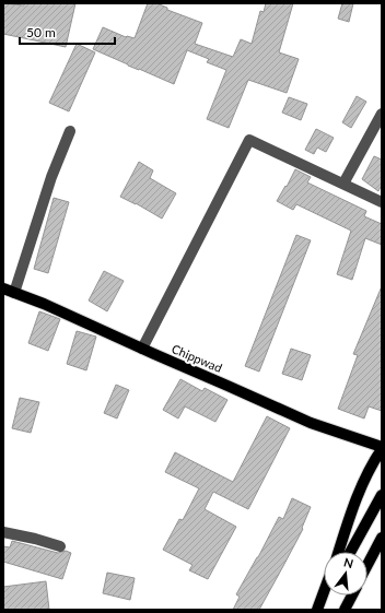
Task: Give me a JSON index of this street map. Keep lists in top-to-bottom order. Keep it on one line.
{"streets":{"main road":["Chippwad"]},"scale_bar":"50 m","north":"top"}
